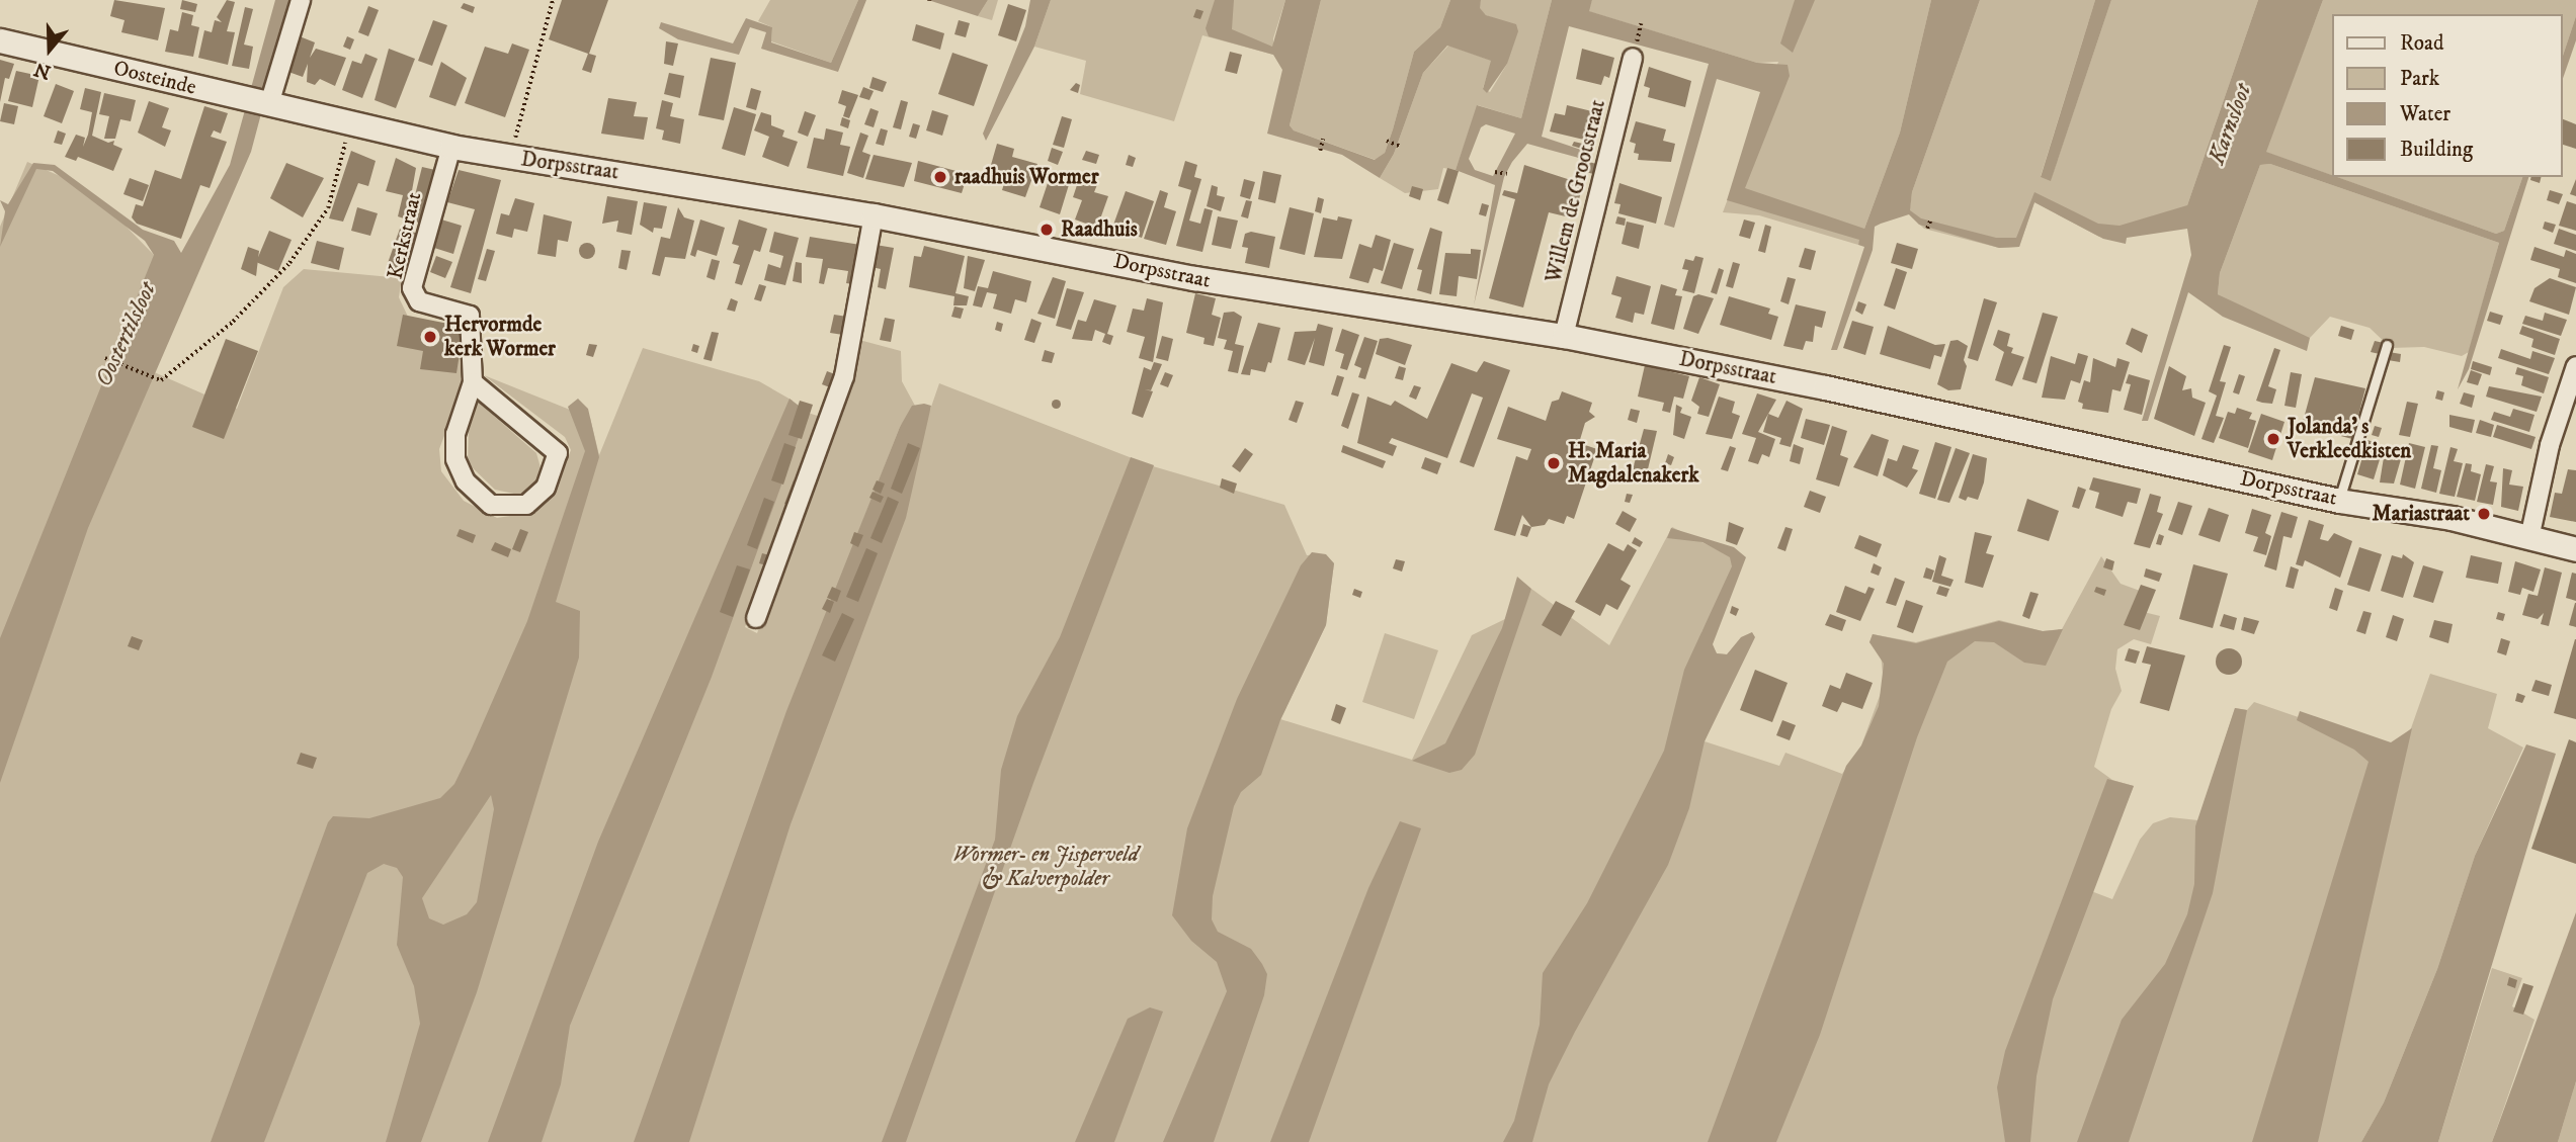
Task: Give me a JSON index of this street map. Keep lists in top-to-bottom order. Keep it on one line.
{"streets":{"street":["Oosteinde","Dorpsstraat","Willem de Grootstraat","Kerkstraat"]},"crossings":[["Oosteinde","Dorpsstraat"],["Dorpsstraat","Willem de Grootstraat"],["Dorpsstraat","Kerkstraat"]],"water":["Karnsloot","Oostertilsloot"],"parks":["Wormer- en Jisperveld & Kalverpolder"],"places":["raadhuis Wormer","Raadhuis","Hervormde kerk Wormer","Jolanda' s Verkleedkisten","H. Maria Magdalenakerk","Mariastraat"],"legend":["Road","Park","Water","Building"],"north":"bottom"}
